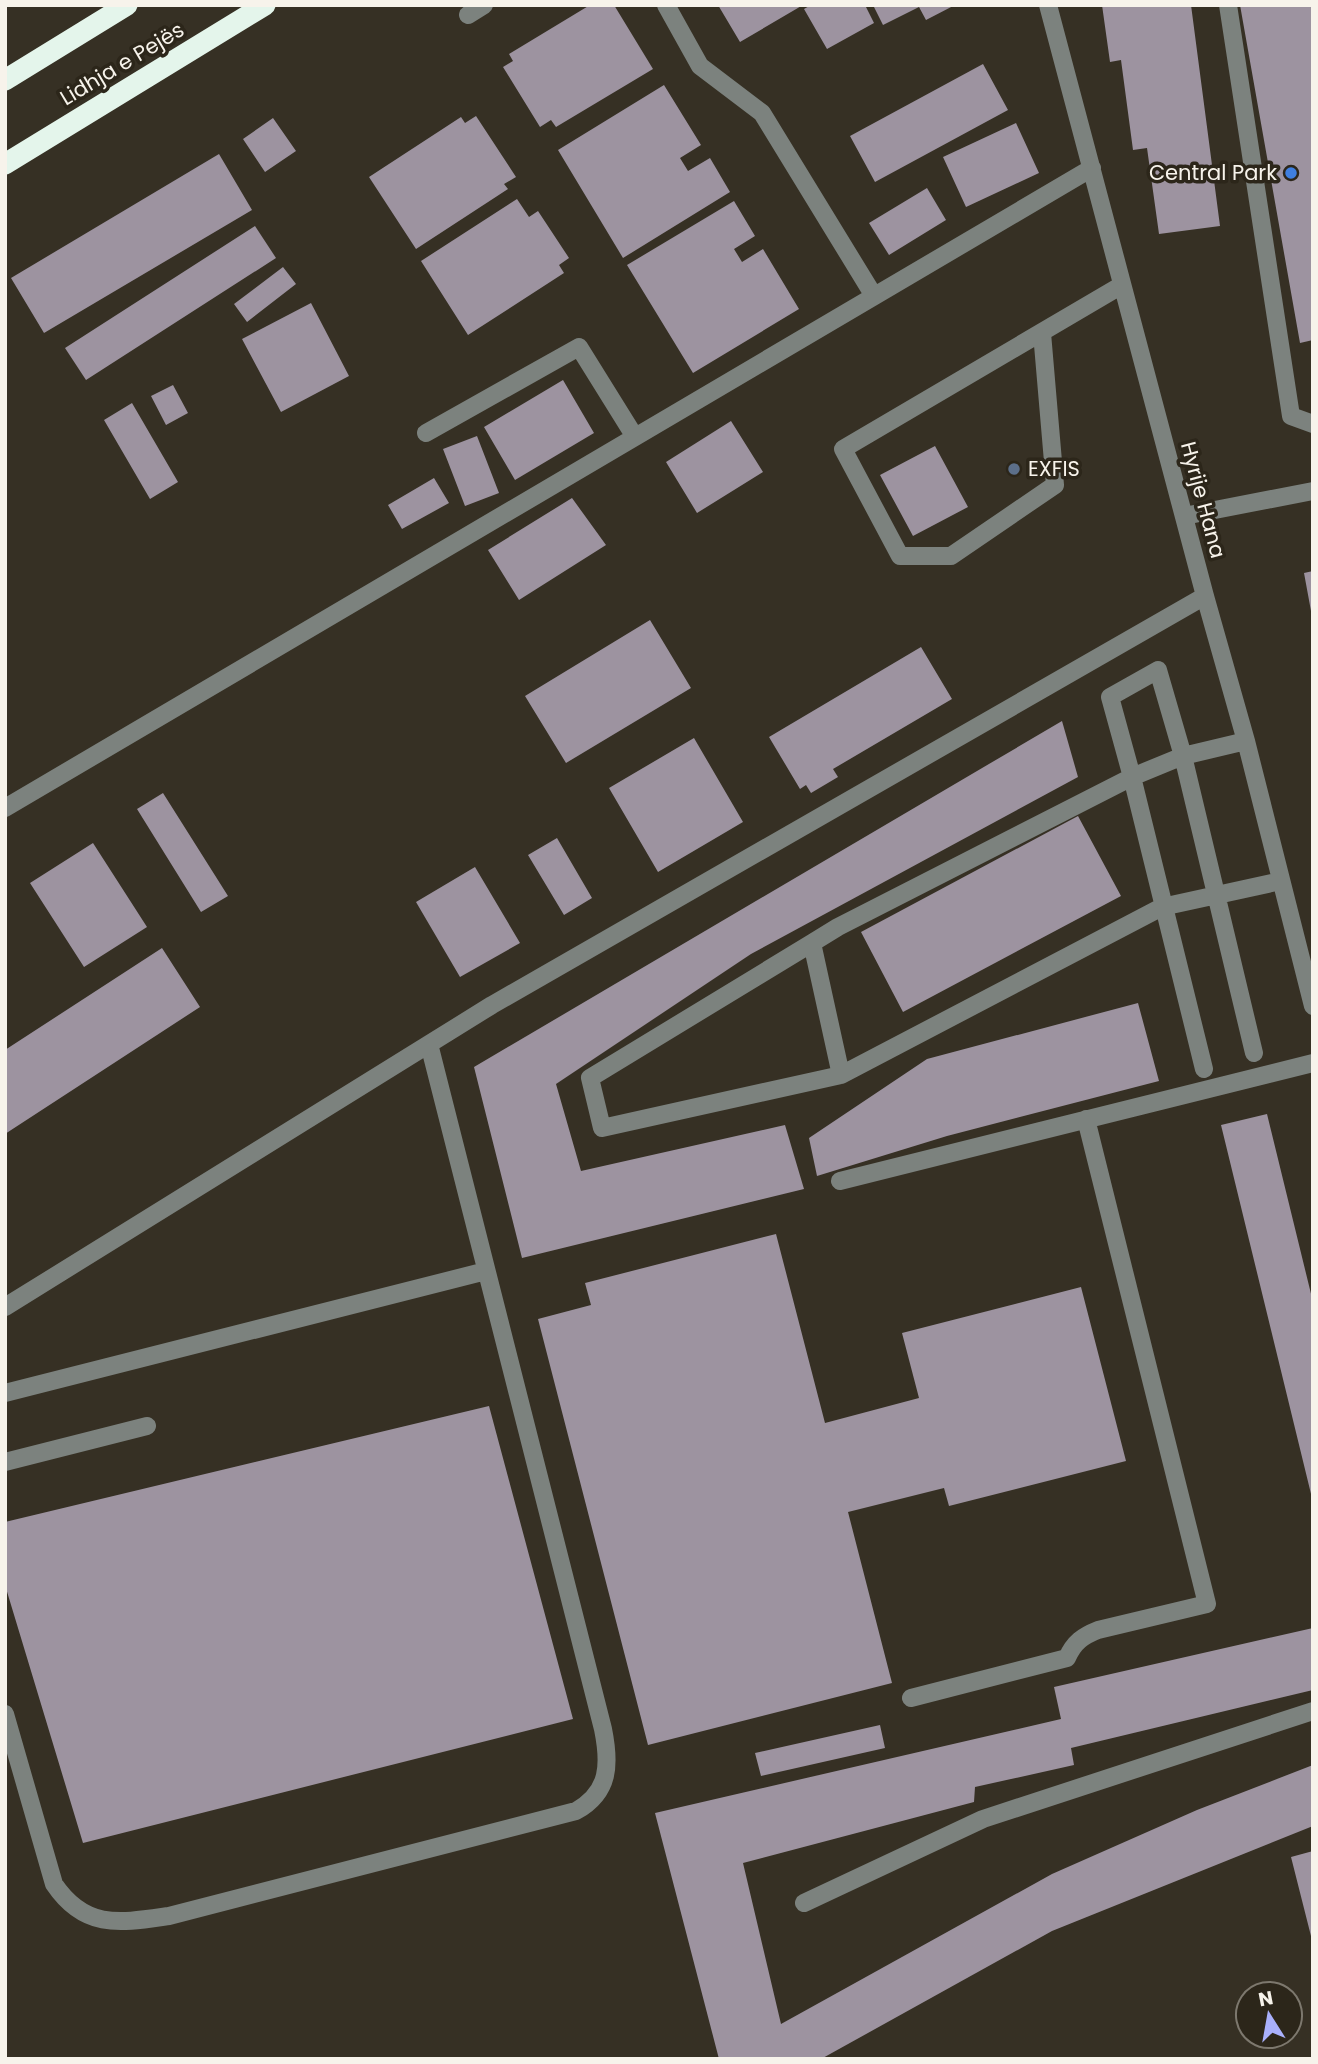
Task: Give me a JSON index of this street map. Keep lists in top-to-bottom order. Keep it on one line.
{"streets":{"highway":["Lidhja e Pejës"],"street":["Hyrije Hana"]},"places":["Central Park","EXFIS"],"north":"top"}
